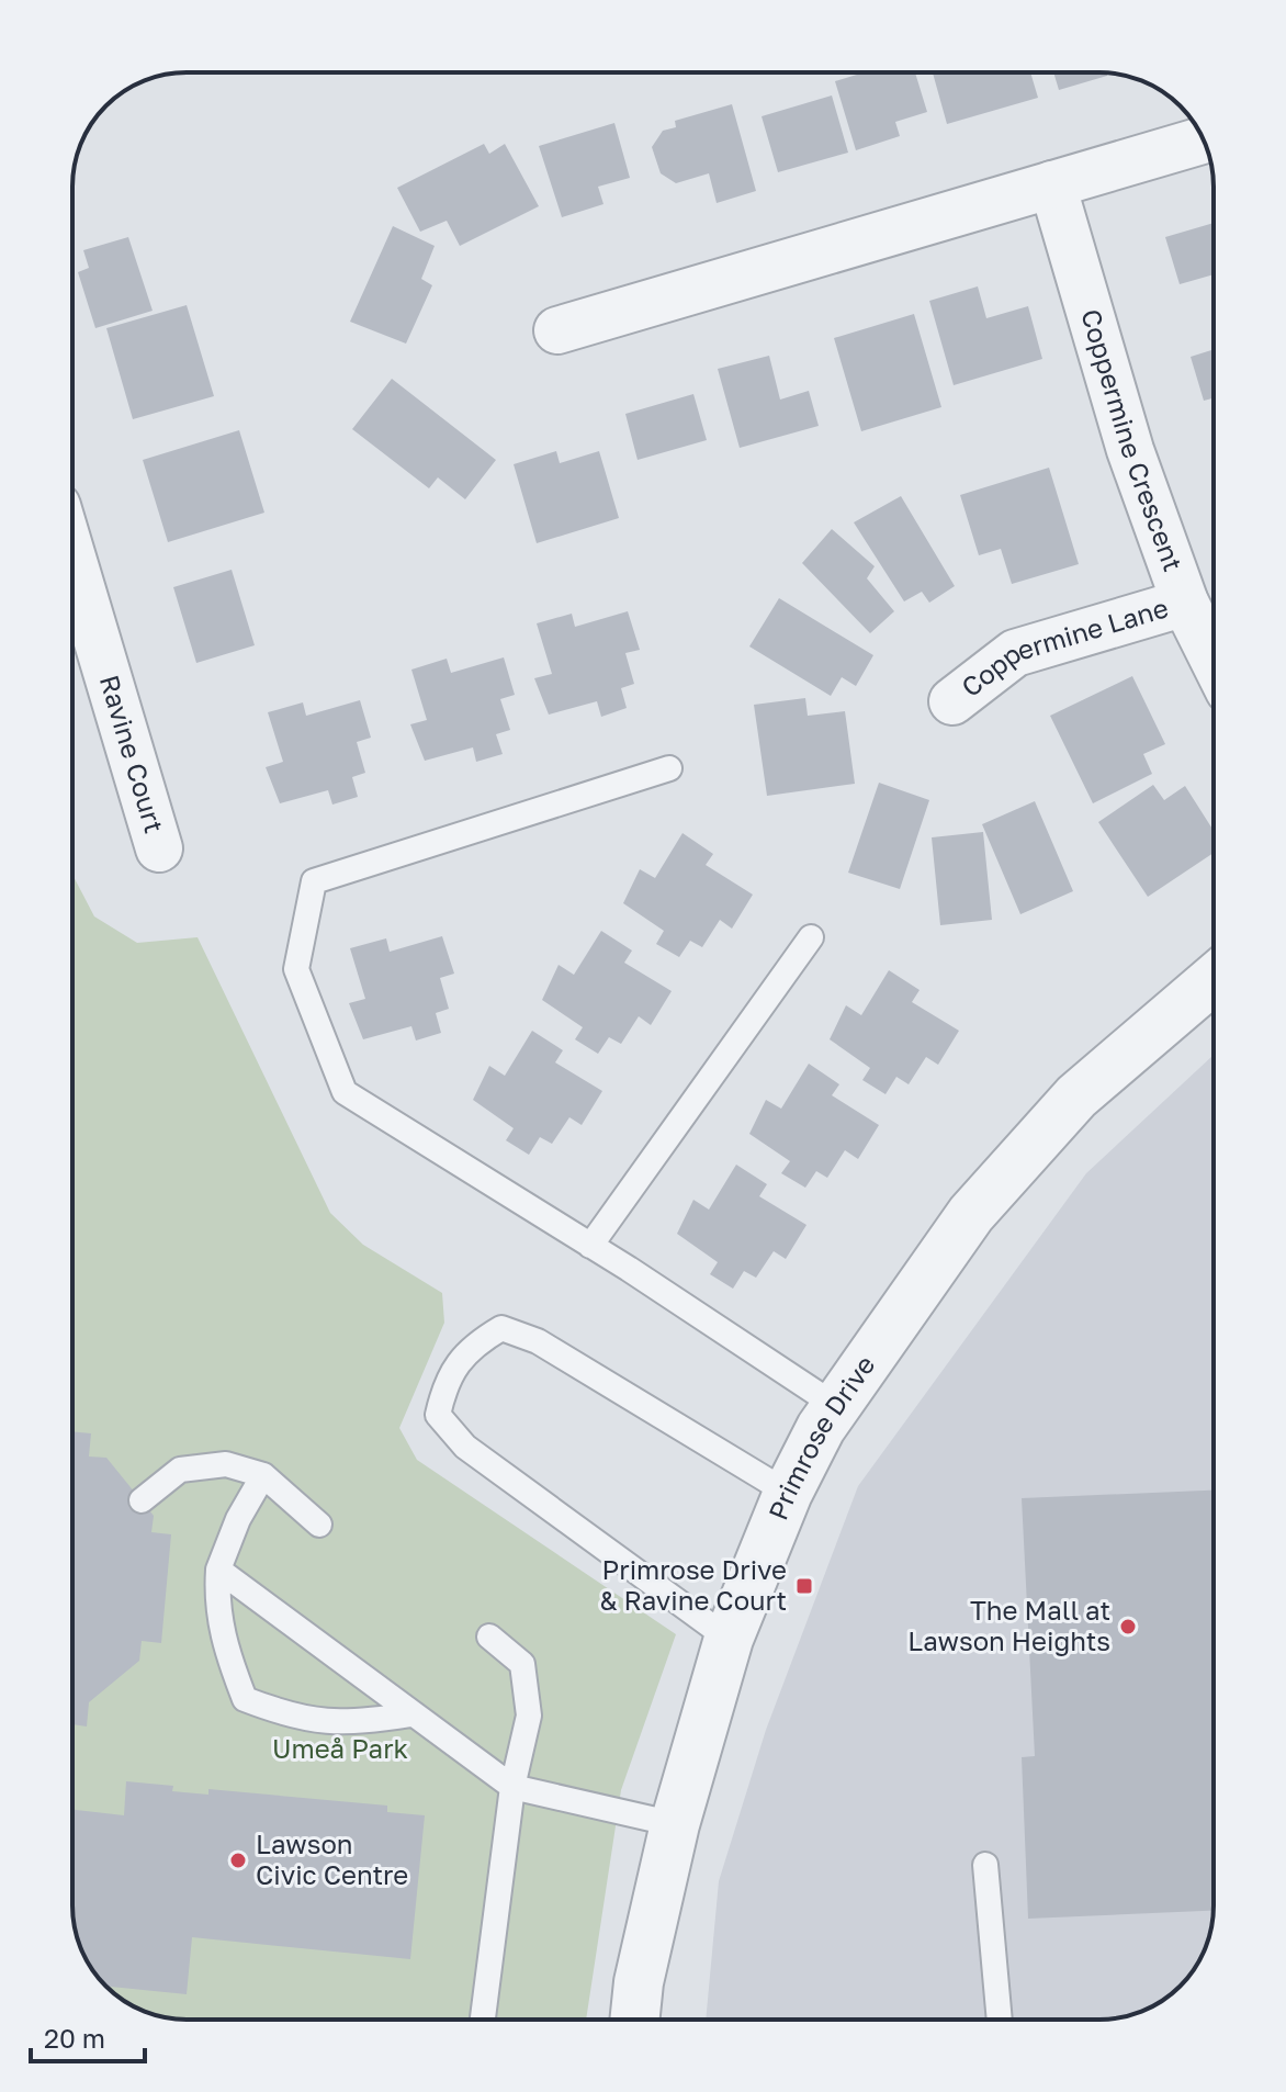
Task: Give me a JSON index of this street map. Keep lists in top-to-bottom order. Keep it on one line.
{"streets":{"street":["Coppermine Crescent","Coppermine Lane","Ravine Court","Primrose Drive"]},"crossings":[["Coppermine Crescent","Coppermine Lane"]],"parks":["Umeå Park"],"places":{"transit":["Primrose Drive & Ravine Court"],"other":["The Mall at Lawson Heights","Lawson Civic Centre"]},"scale_bar":"20 m"}
